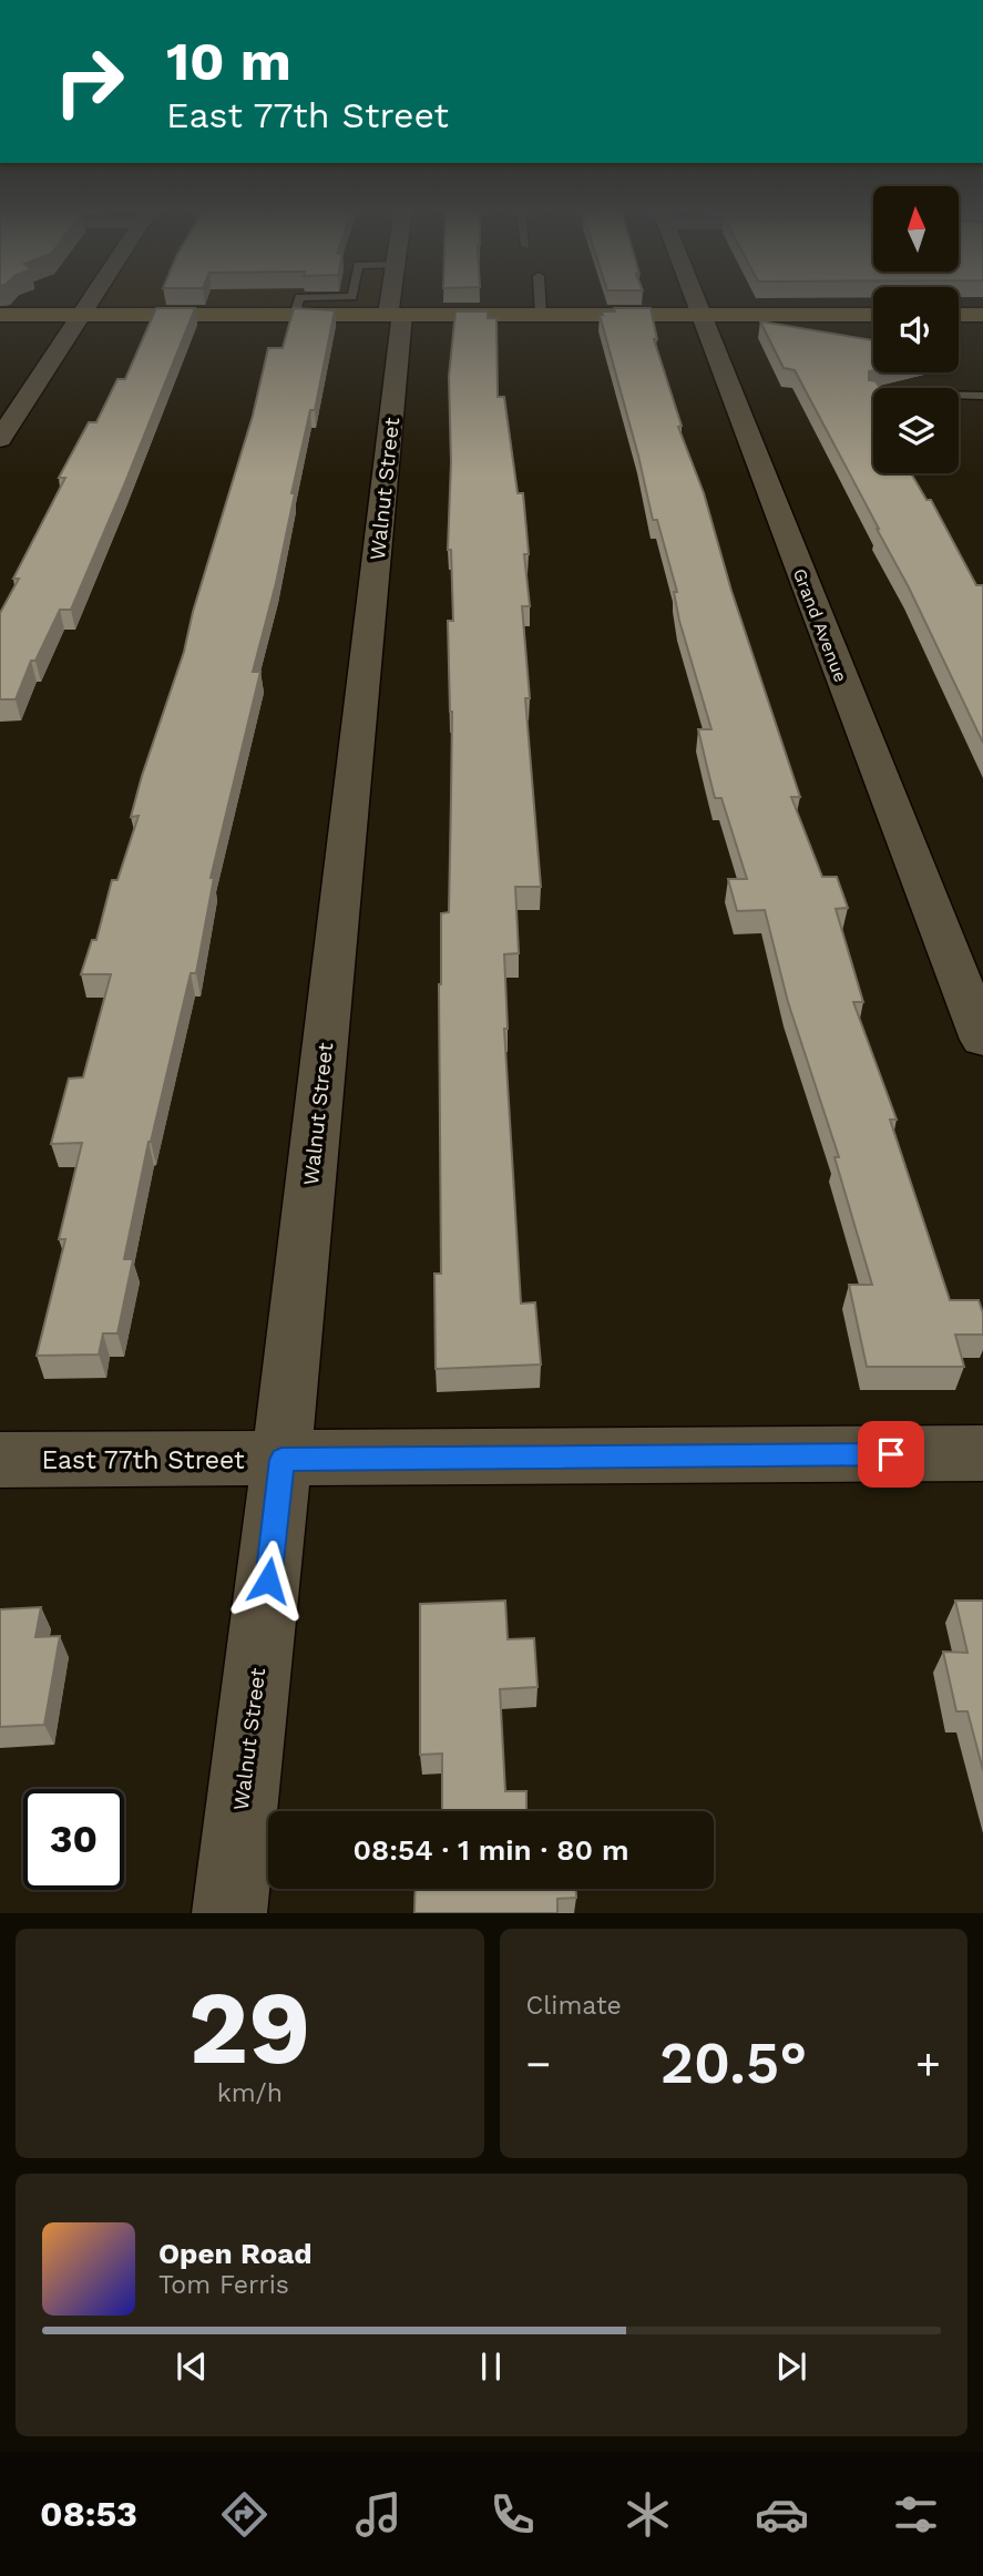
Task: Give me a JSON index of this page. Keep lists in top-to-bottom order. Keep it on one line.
{"streets":{"street":["Walnut Street","Grand Avenue","East 77th Street"]},"crossings":[["Walnut Street","East 77th Street"]],"north":"top","page":{"turn":["10 m","East 77th Street"],"limit":"30","trip":"08:54 · 1 min · 80 m","tile":[["29","km/h"],"Climate"],"heat":["−","20.5°","+"],"song":["Open Road","Tom Ferris"],"tabs":"08:53"}}
